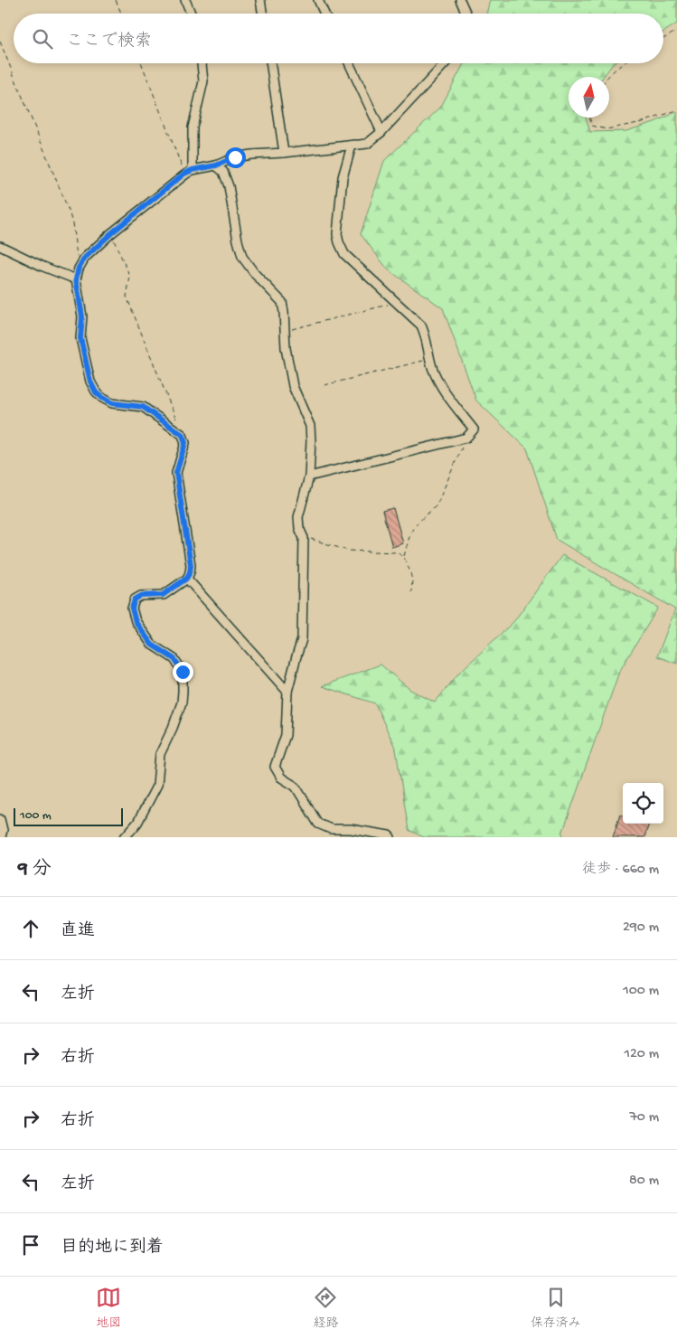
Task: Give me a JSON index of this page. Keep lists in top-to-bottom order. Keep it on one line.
{"scale_bar":"100 m","north":"top","page":{"search":"ここで検索","scale":"100 m","heading":["9 分","徒歩 · 660 m"],"list":[["直進","290 m"],["左折","100 m"],["右折","120 m"],["右折","70 m"],["左折","80 m"],"目的地に到着"],"nav":["地図","経路","保存済み"]}}
